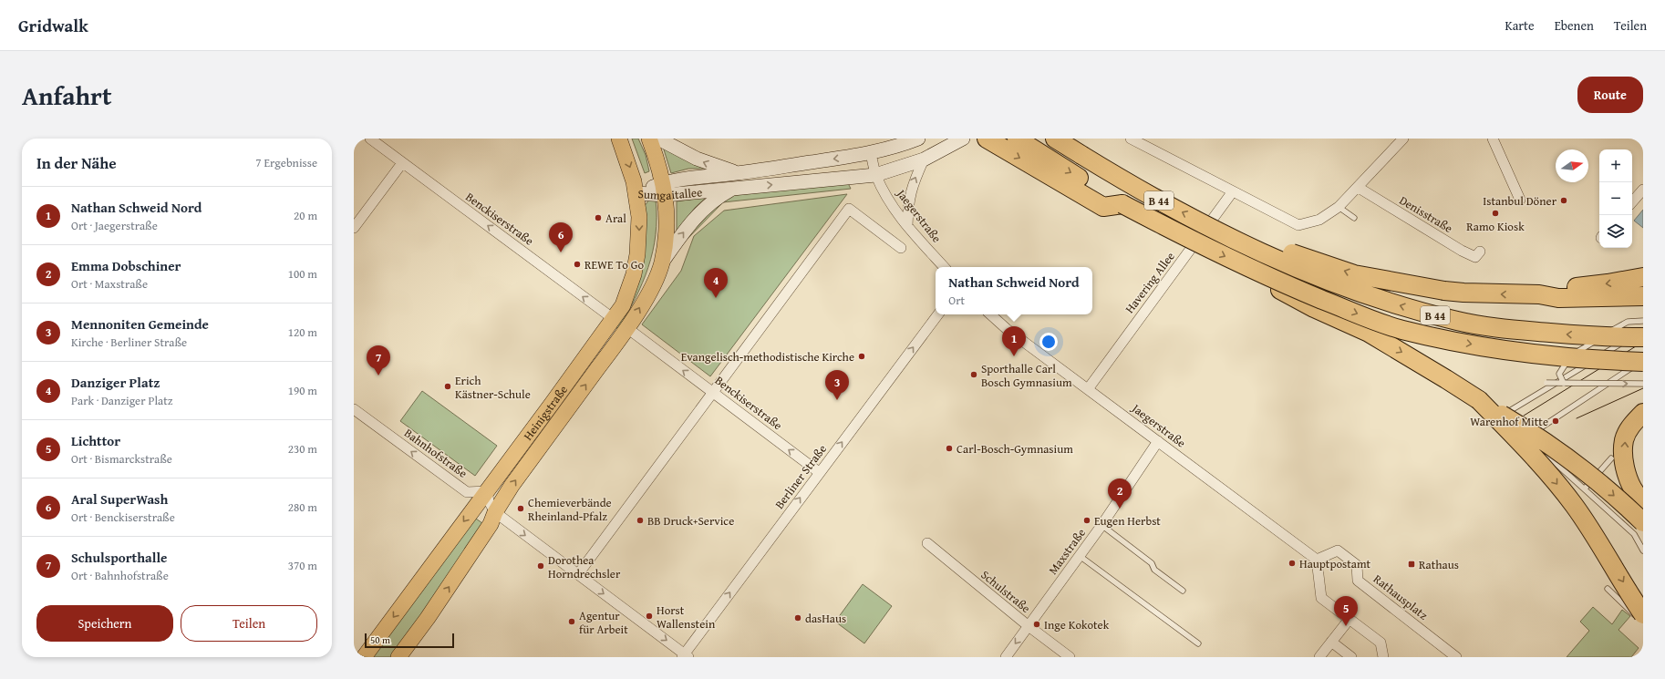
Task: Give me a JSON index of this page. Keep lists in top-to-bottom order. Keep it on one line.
{"streets":{"highway":["B 44"],"main road":["Heinigstraße"],"street":["Sumgaitallee","Denisstraße","Jaegerstraße","Benckiserstraße","Havering Allee","Bahnhofstraße","Berliner Straße","Maxstraße","Schulstraße","Rathausplatz"]},"crossings":[["Sumgaitallee","Jaegerstraße"],["Sumgaitallee","Heinigstraße"],["Jaegerstraße","Havering Allee"],["Jaegerstraße","Maxstraße"],["Jaegerstraße","Rathausplatz"],["Benckiserstraße","Heinigstraße"],["Benckiserstraße","Berliner Straße"],["Heinigstraße","Bahnhofstraße"],["Maxstraße","Schulstraße"]],"one_way":["Benckiserstraße","Bahnhofstraße","Berliner Straße"],"places":{"other":["Istanbul Döner","Ramo Kiosk","Aral","REWE To Go","Evangelisch-methodistische Kirche","Sporthalle Carl Bosch Gymnasium","Erich Kästner-Schule","Warenhof Mitte","Carl-Bosch-Gymnasium","Chemieverbände Rheinland-Pfalz","BB Druck+Service","Eugen Herbst","Hauptpostamt","Dorothea Horndrechsler","Horst Wallenstein","dasHaus","Agentur für Arbeit","Inge Kokotek"],"transit":["Rathaus"]},"scale_bar":"50 m","north":"right","page":{"header":"Gridwalk","nav":["Karte","Ebenen","Teilen"],"title":"Anfahrt","buttons":["Route",["Speichern","Teilen"]],"heading":["In der Nähe","7 Ergebnisse"],"map_buttons":["+","−"],"list":[{"mark":"1","name":"Nathan Schweid Nord","note":"Ort · Jaegerstraße","value":"20 m"},{"mark":"2","name":"Emma Dobschiner","note":"Ort · Maxstraße","value":"100 m"},{"mark":"3","name":"Mennoniten Gemeinde","note":"Kirche · Berliner Straße","value":"120 m"},{"mark":"4","name":"Danziger Platz","note":"Park · Danziger Platz","value":"190 m"},{"mark":"5","name":"Lichttor","note":"Ort · Bismarckstraße","value":"230 m"},{"mark":"6","name":"Aral SuperWash","note":"Ort · Benckiserstraße","value":"280 m"},{"mark":"7","name":"Schulsporthalle","note":"Ort · Bahnhofstraße","value":"370 m"}],"pins":["6","4","1","7","3","2","5"],"popup":["Nathan Schweid Nord","Ort"],"scale":"50 m"}}
